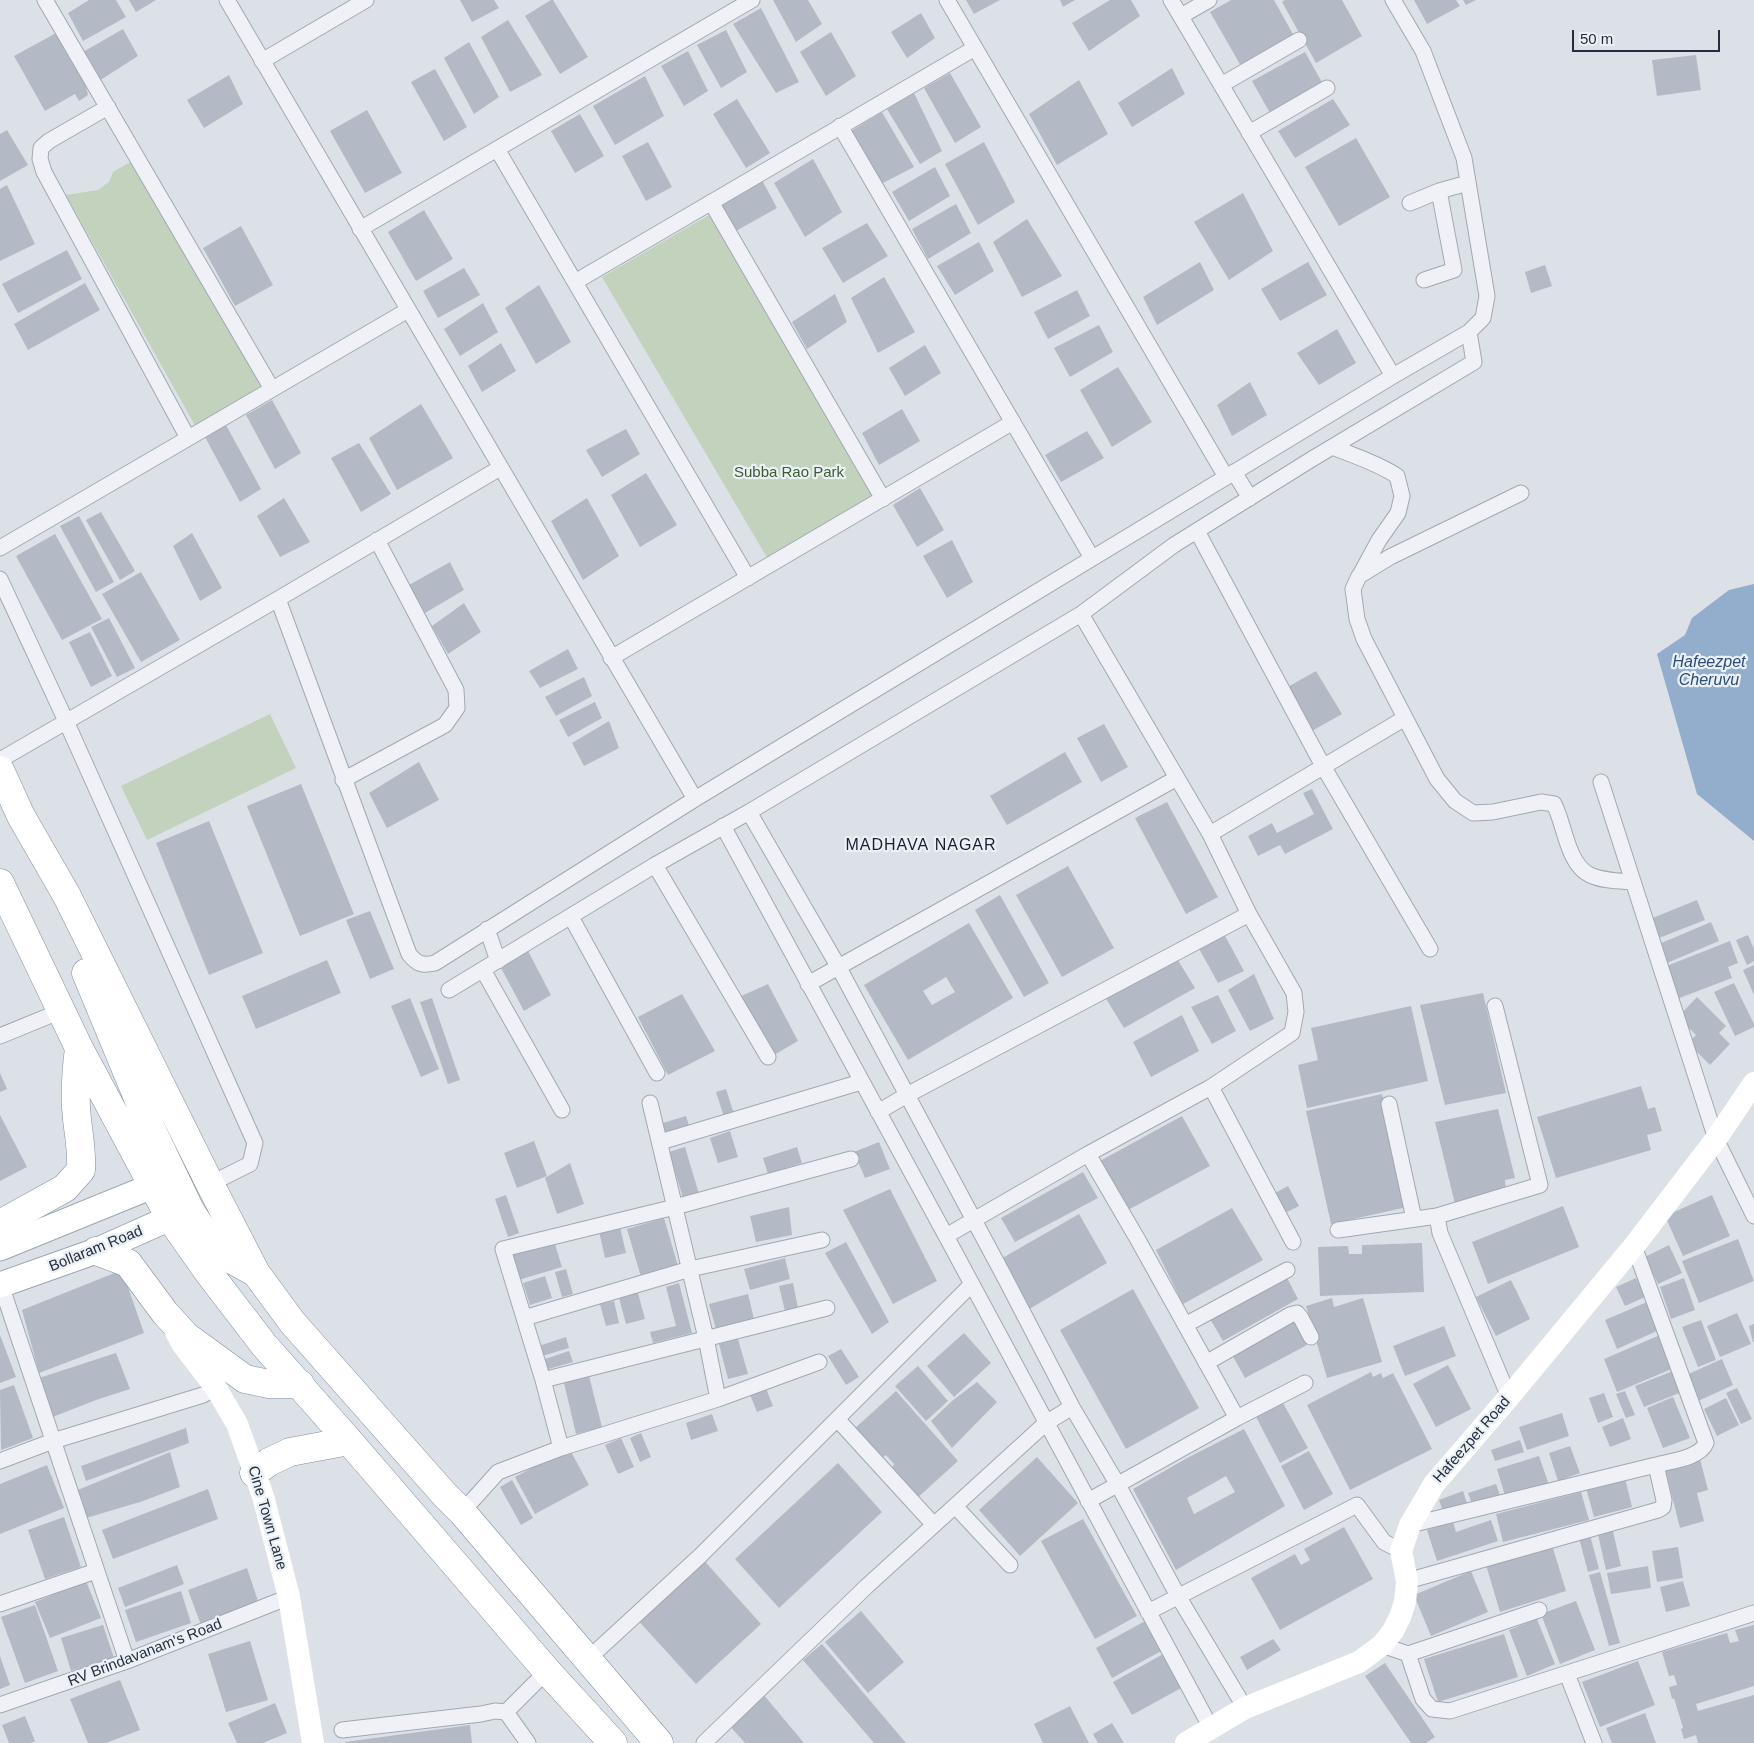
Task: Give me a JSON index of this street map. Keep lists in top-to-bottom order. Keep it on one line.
{"streets":{"main road":["Bollaram Road"],"street":["Hafeezpet Road","Cine Town Lane","RV Brindavanam's Road"]},"crossings":[["Cine Town Lane","RV Brindavanam's Road"]],"districts":["MADHAVA NAGAR"],"water":["Hafeezpet Cheruvu"],"parks":["Subba Rao Park"],"scale_bar":"50 m"}
